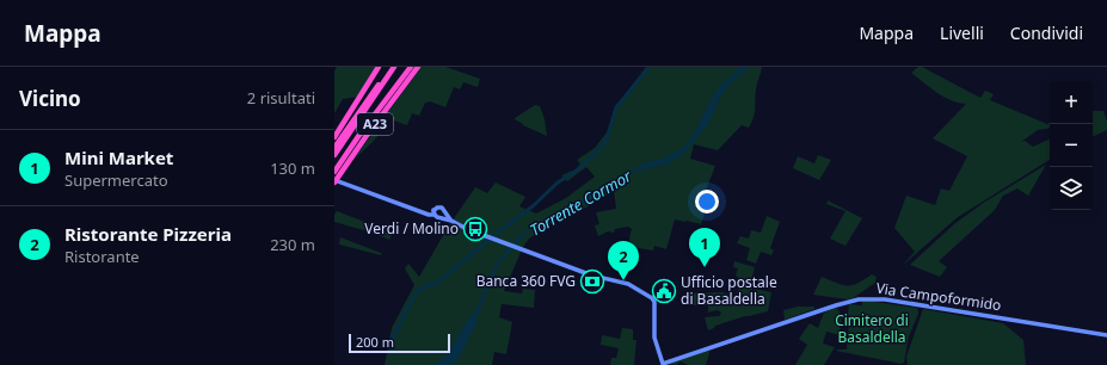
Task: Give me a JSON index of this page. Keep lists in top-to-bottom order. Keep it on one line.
{"streets":{"highway":["A23"],"main road":["Via Campoformido"]},"water":["Torrente Cormor"],"parks":["Cimitero di Basaldella"],"places":{"bus stop":["Verdi / Molino"],"bank":["Banca 360 FVG"],"public building":["Ufficio postale di Basaldella"]},"scale_bar":"200 m","page":{"header":"Mappa","nav":["Mappa","Livelli","Condividi"],"heading":["Vicino","2 risultati"],"map_buttons":["+","−"],"list":[{"mark":"1","name":"Mini Market","note":"Supermercato","value":"130 m"},{"mark":"2","name":"Ristorante Pizzeria","note":"Ristorante","value":"230 m"}],"pins":["1","2"],"scale":"200 m"}}
